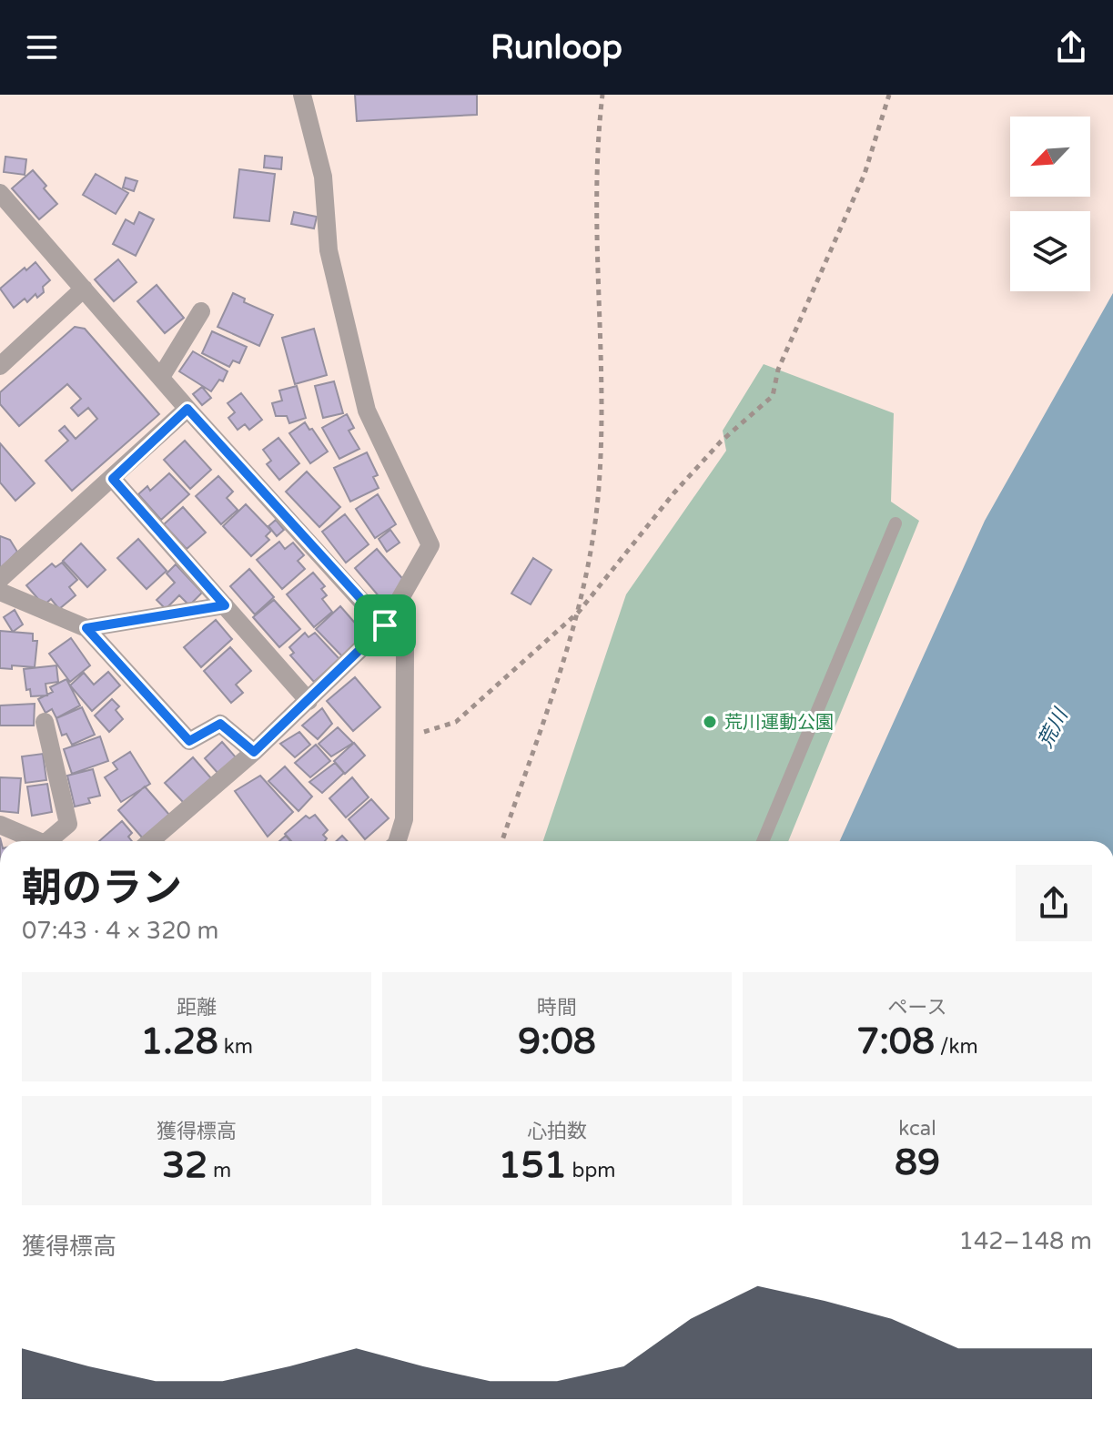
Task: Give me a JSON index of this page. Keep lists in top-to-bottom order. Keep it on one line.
{"water":["荒川"],"places":["荒川運動公園"],"north":"bottom left","page":{"header":"Runloop","heading":["朝のラン","07:43 · 4 × 320 m"],"stats":[["距離","1.28 km"],["時間","9:08"],["ペース","7:08 /km"],["獲得標高","32 m"],["心拍数","151 bpm"],["kcal","89"]],"chart":["獲得標高","142–148 m"]}}
